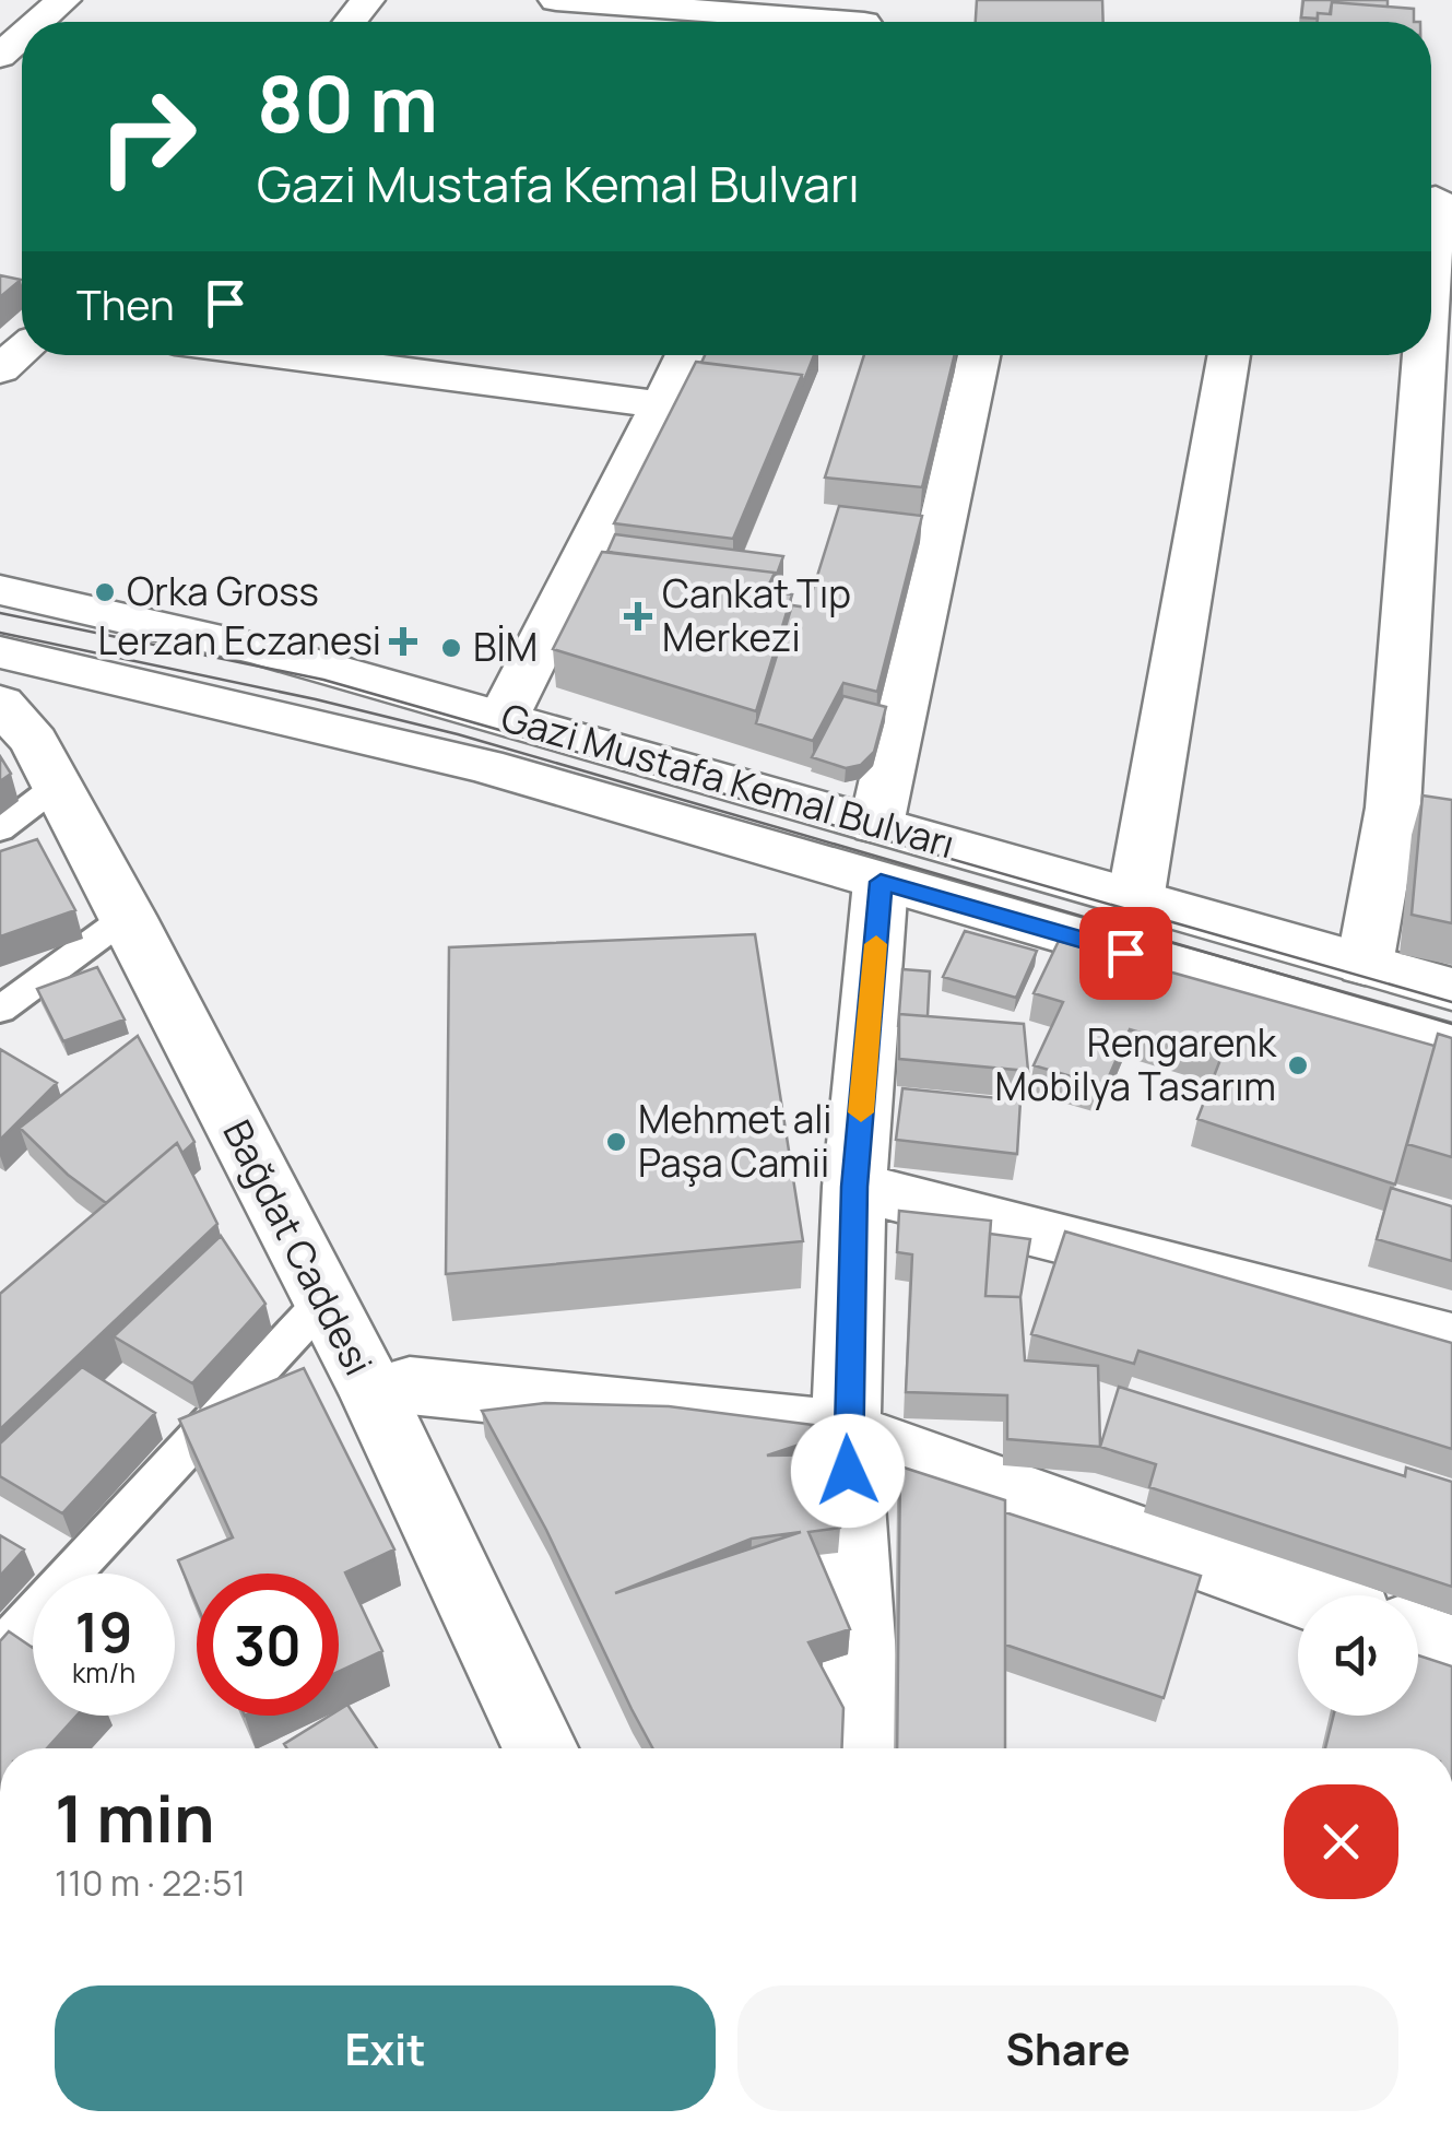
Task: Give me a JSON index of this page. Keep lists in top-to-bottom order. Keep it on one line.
{"streets":{"street":["Gazi Mustafa Kemal Bulvarı","Bağdat Caddesi"]},"places":{"other":["Orka Gross","BİM","Rengarenk Mobilya Tasarım","Mehmet ali Paşa Camii"],"health":["Cankat Tıp Merkezi","Lerzan Eczanesi"]},"page":{"turn":["80 m","Gazi Mustafa Kemal Bulvarı"],"then":"Then","speed":"19 km/h","limit":"30","heading":["1 min","110 m · 22:51"],"buttons":["Exit","Share"]}}
